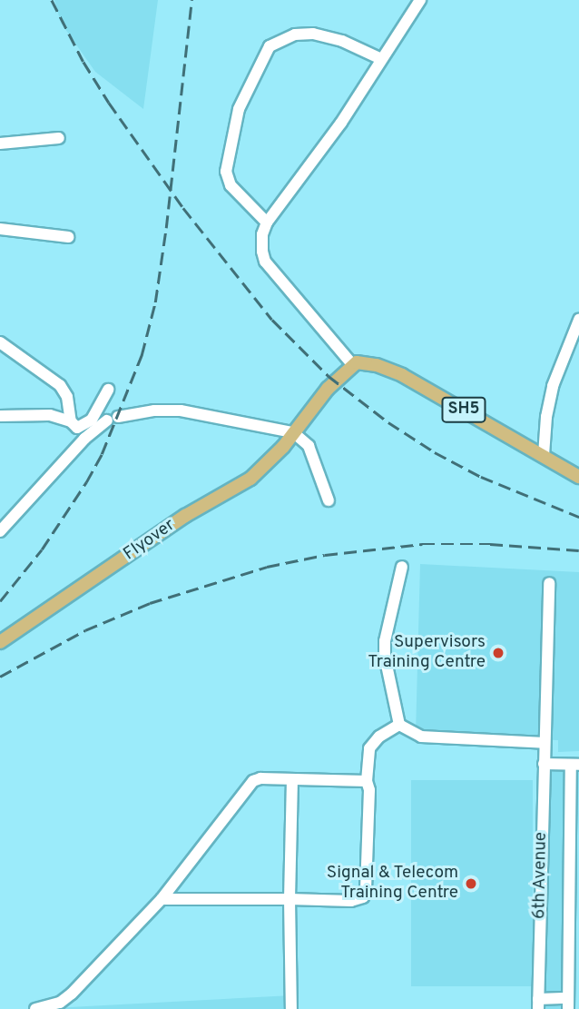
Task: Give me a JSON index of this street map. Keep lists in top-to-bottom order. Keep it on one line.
{"streets":{"main road":["SH5","Flyover"],"street":["6th Avenue"]},"crossings":[["SH5","Flyover"]],"places":["Supervisors Training Centre","Signal & Telecom Training Centre"]}
